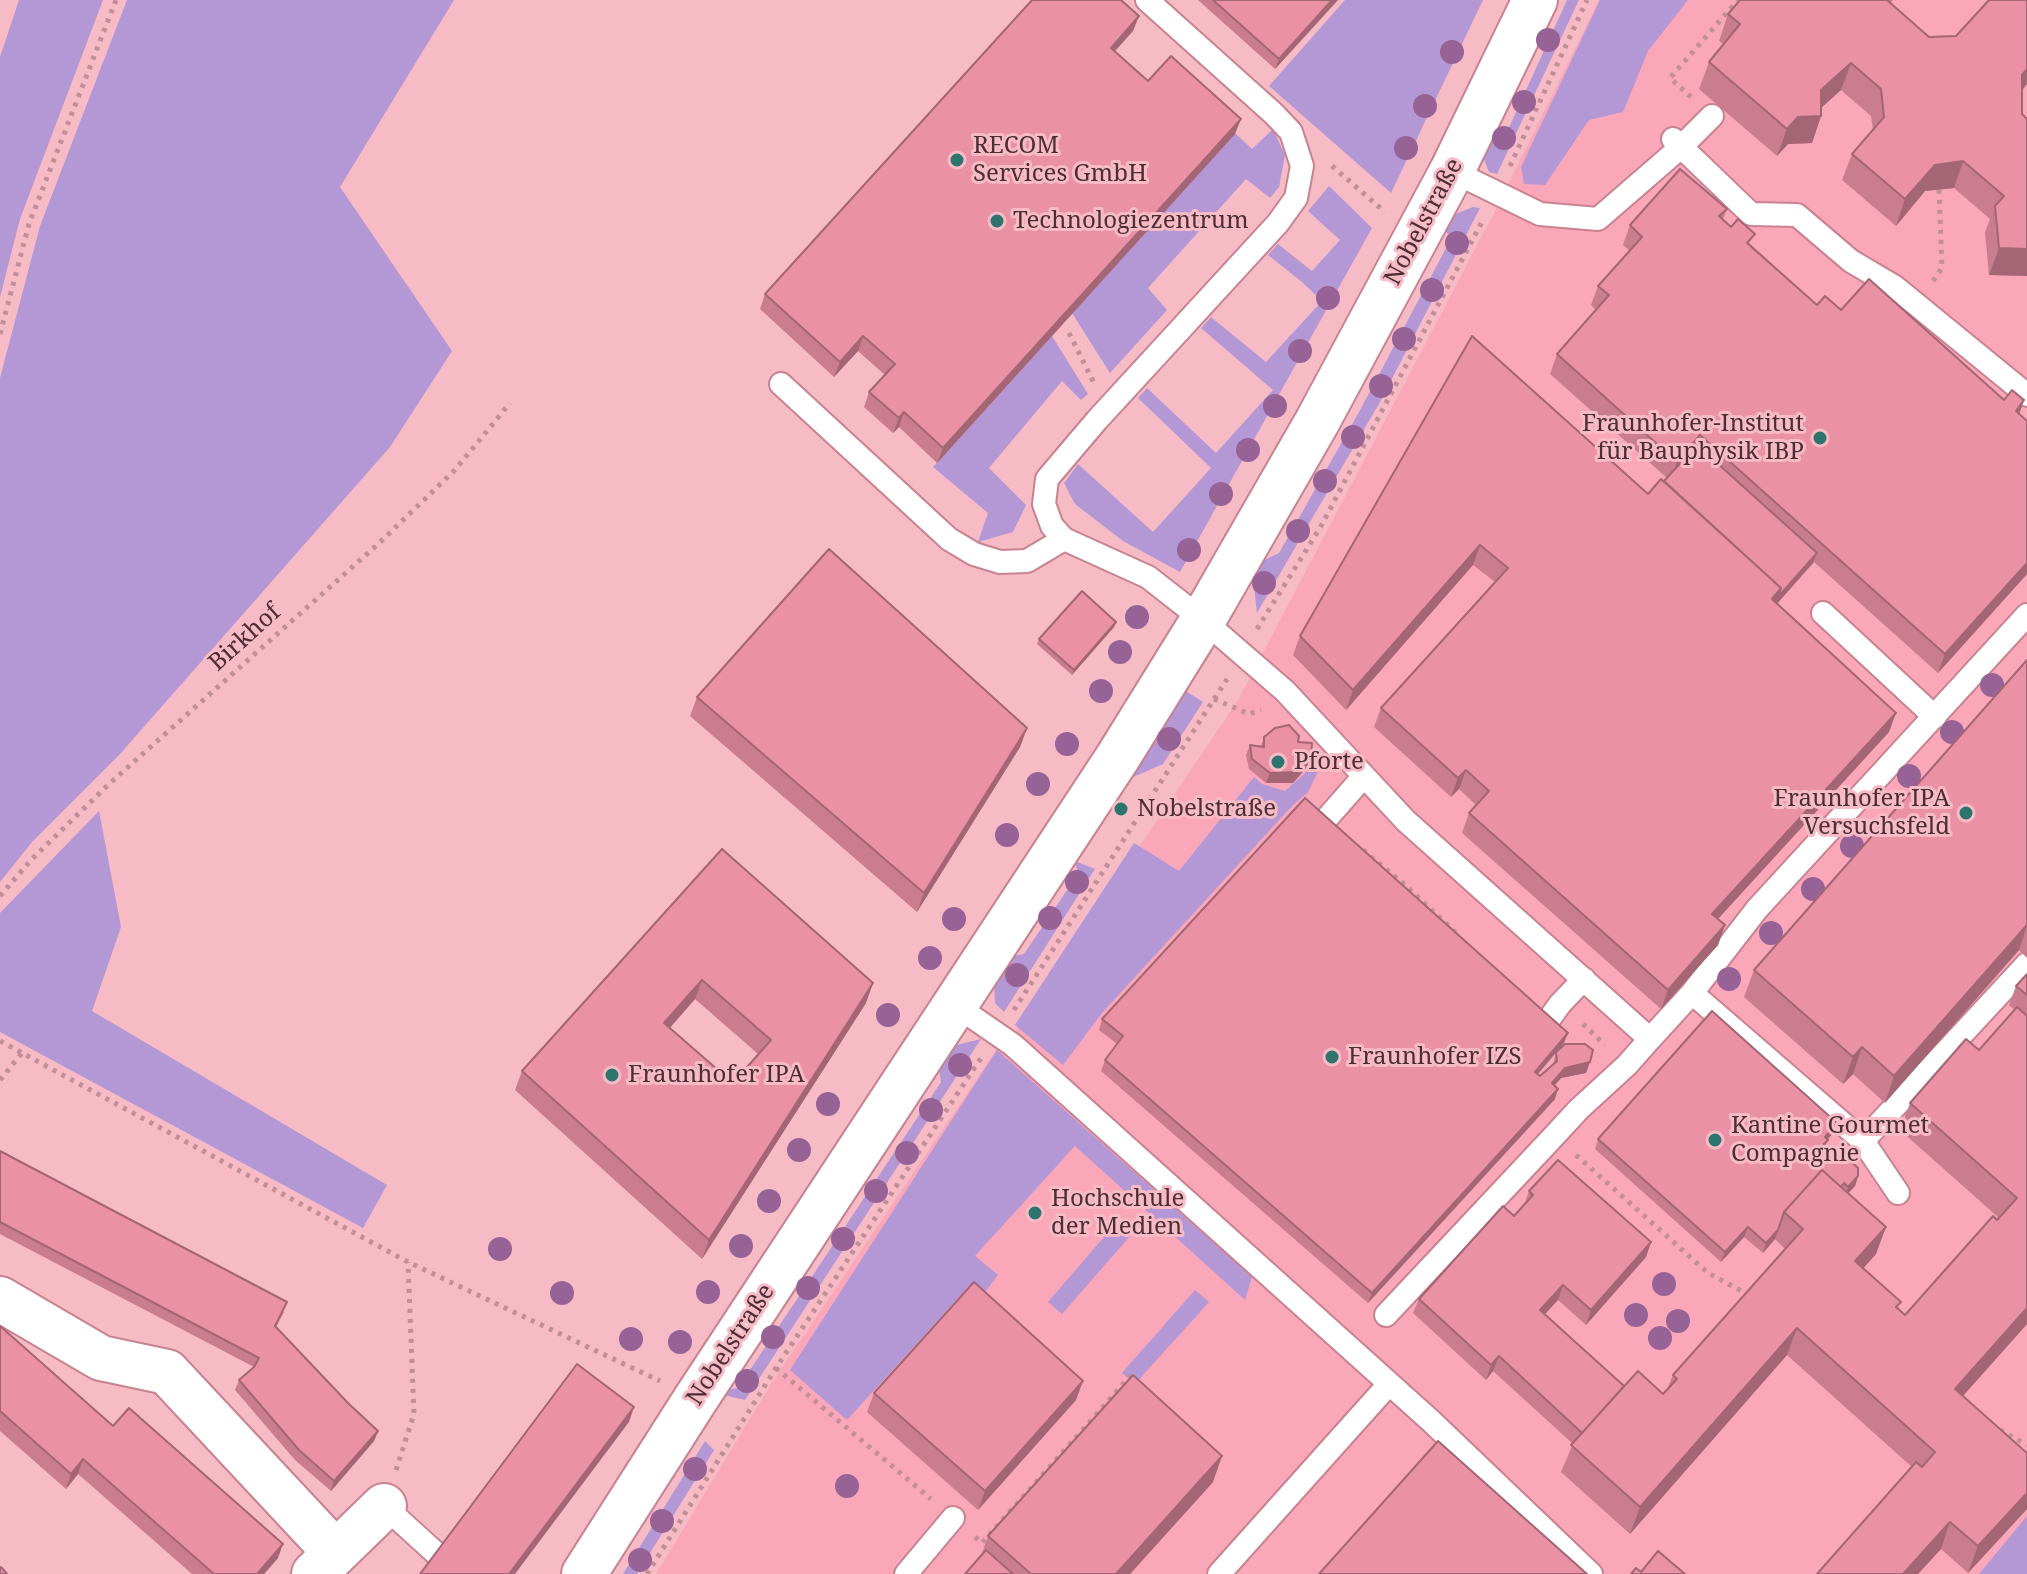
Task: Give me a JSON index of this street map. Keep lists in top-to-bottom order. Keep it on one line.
{"streets":{"street":["Nobelstraße"],"path":["Birkhof"]},"places":["RECOM Services GmbH","Technologiezentrum","Fraunhofer-Institut für Bauphysik IBP","Pforte","Nobelstraße","Fraunhofer IPA Versuchsfeld","Fraunhofer IZS","Fraunhofer IPA","Kantine Gourmet Compagnie","Hochschule der Medien"]}
